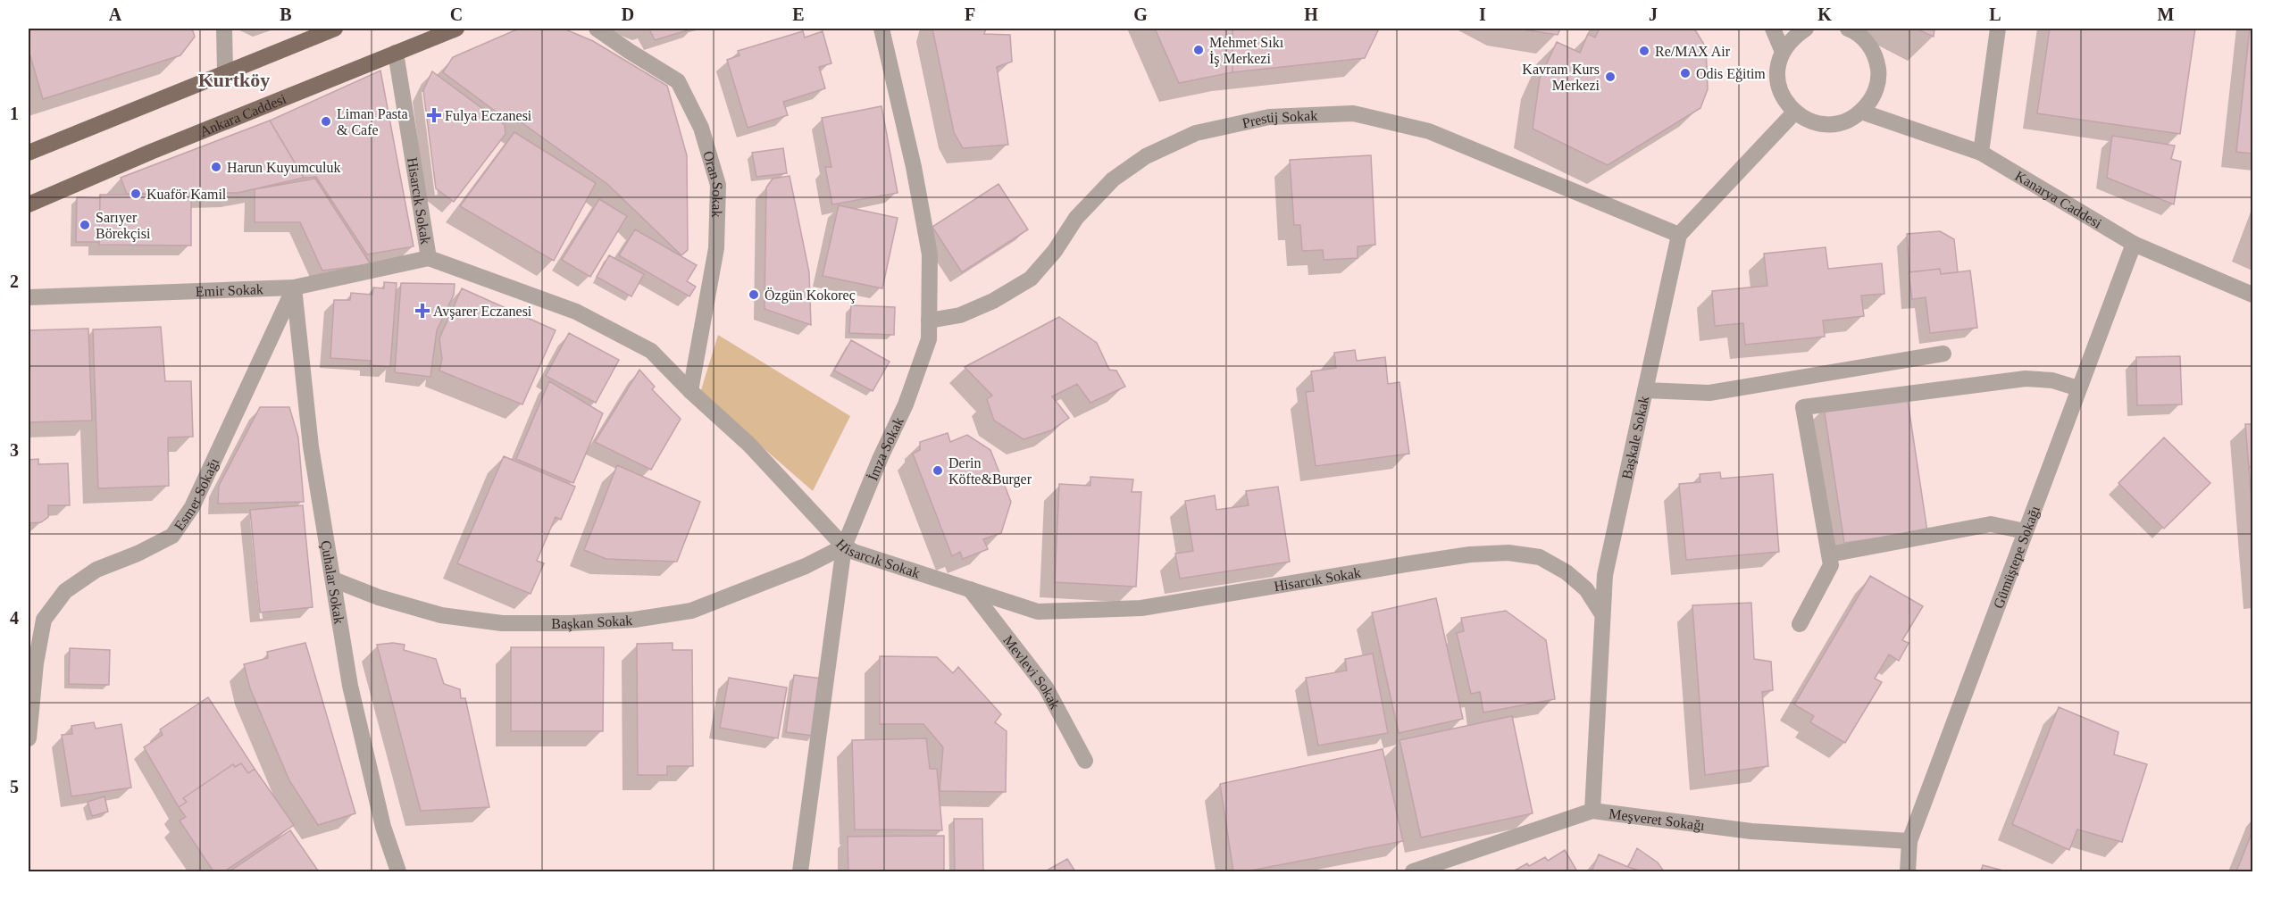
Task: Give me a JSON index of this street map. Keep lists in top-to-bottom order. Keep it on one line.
{"streets":{"main road":["Ankara Caddesi"],"street":["Prestij Sokak","Oran Sokak","Kanarya Caddesi","Hisarcık Sokak","Emir Sokak","Başkale Sokak","İmza Sokak","Esmer Sokağı","Gümüştepe Sokağı","Çuhalar Sokak","Başkan Sokak","Mevlevi Sokak","Meşveret Sokağı"]},"crossings":[["Ankara Caddesi","Hisarcık Sokak"],["Prestij Sokak","Başkale Sokak"],["Prestij Sokak","İmza Sokak"],["Oran Sokak","Hisarcık Sokak"],["Kanarya Caddesi","Gümüştepe Sokağı"],["Hisarcık Sokak","Emir Sokak"],["Hisarcık Sokak","Başkale Sokak"],["Hisarcık Sokak","İmza Sokak"],["Hisarcık Sokak","Başkan Sokak"],["Hisarcık Sokak","Mevlevi Sokak"],["Emir Sokak","Esmer Sokağı"],["Emir Sokak","Çuhalar Sokak"],["Başkale Sokak","Meşveret Sokağı"],["İmza Sokak","Başkan Sokak"],["Esmer Sokağı","Çuhalar Sokak"],["Gümüştepe Sokağı","Meşveret Sokağı"],["Çuhalar Sokak","Başkan Sokak"]],"districts":["Kurtköy"],"places":{"other":["Mehmet Sıkı İş Merkezi","Re/MAX Air","Odis Eğitim","Kavram Kurs Merkezi","Liman Pasta & Cafe","Harun Kuyumculuk","Kuaför Kamil","Sarıyer Börekçisi","Özgün Kokoreç","Derin Köfte&Burger"],"health":["Fulya Eczanesi","Avşarer Eczanesi"]},"grid":{"columns":["A","B","C","D","E","F","G","H","I","J","K","L","M"],"rows":["1","2","3","4","5"]}}
